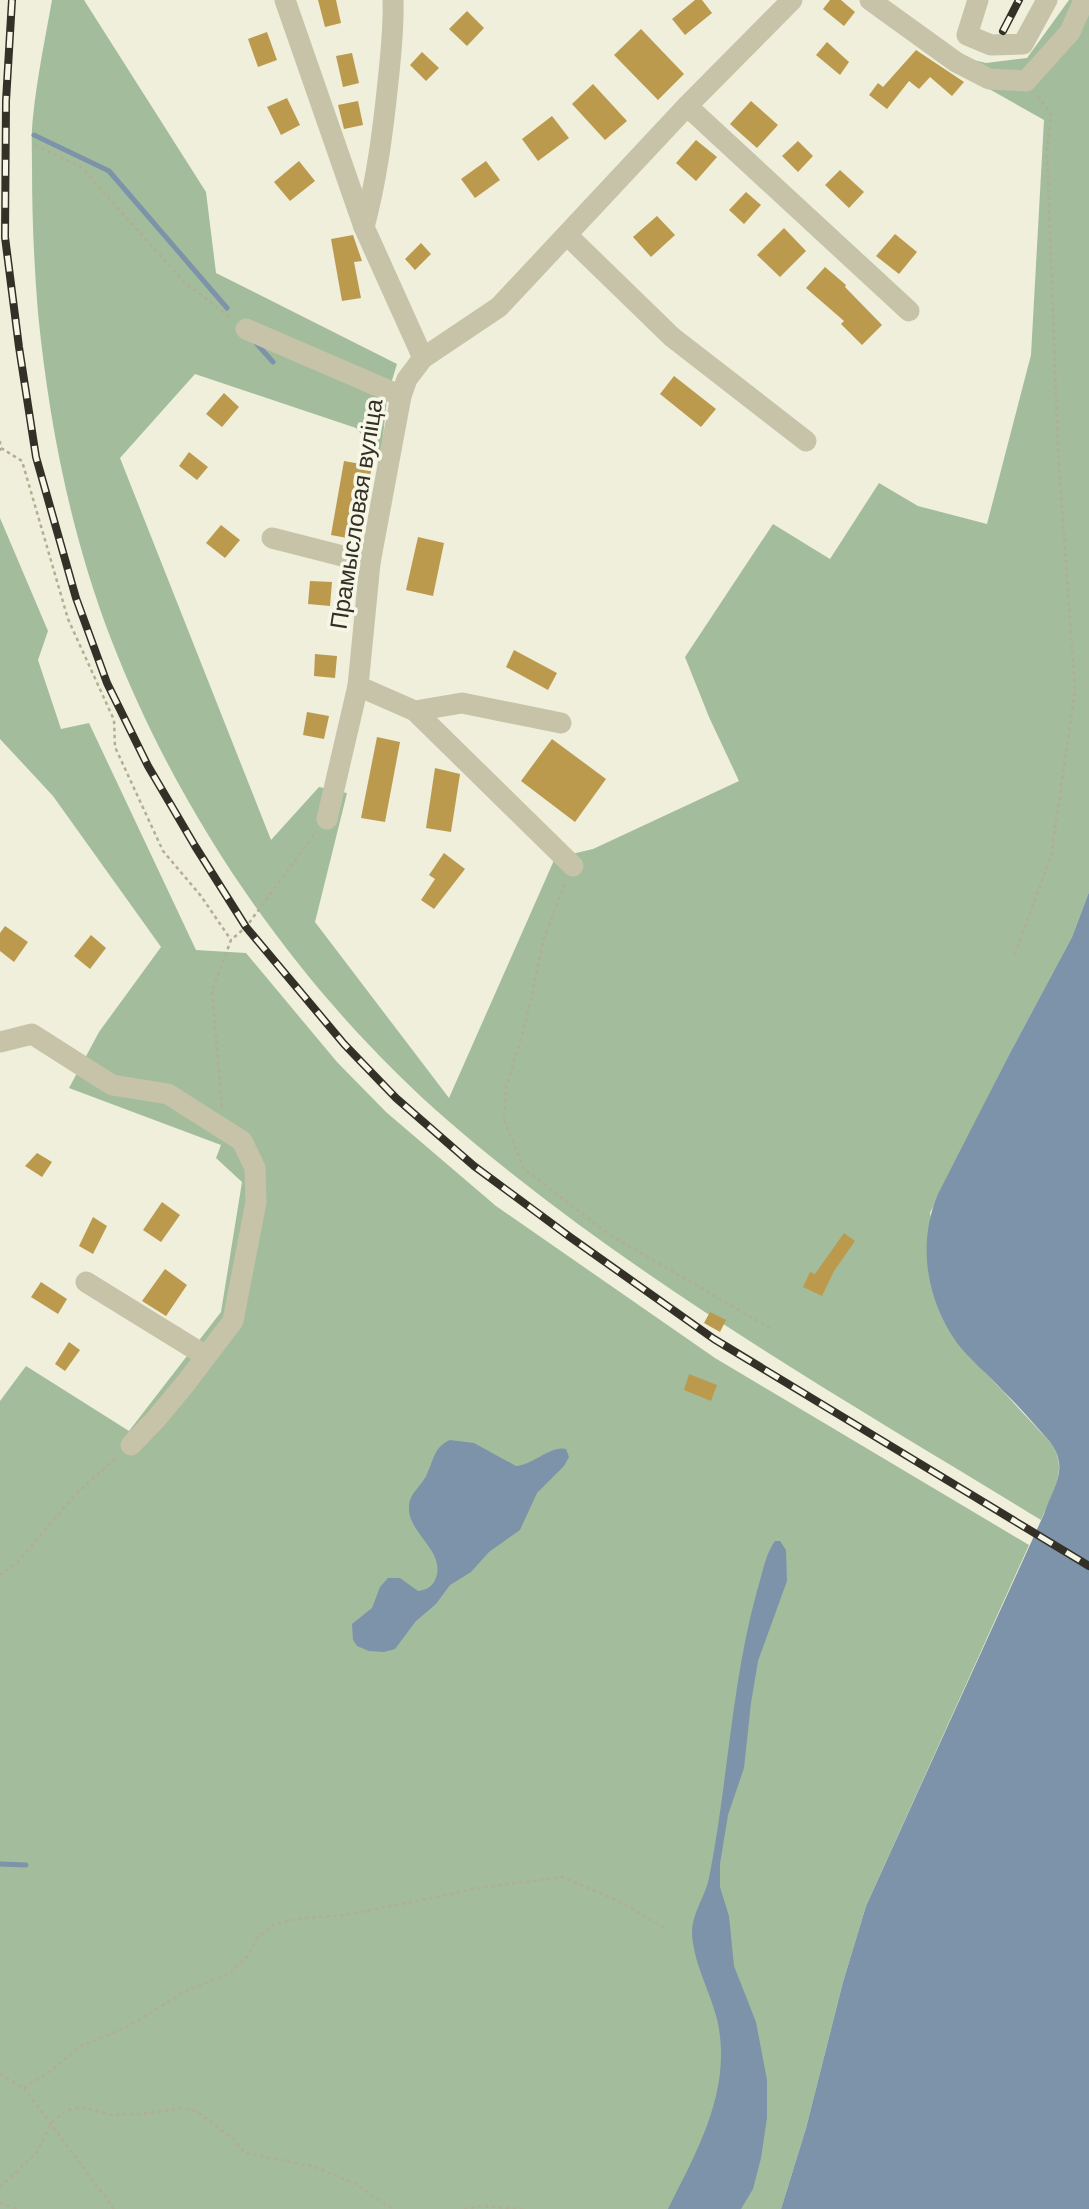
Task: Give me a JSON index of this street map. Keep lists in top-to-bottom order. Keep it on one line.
{"streets":{"street":["Прамысловая вуліца"]}}
